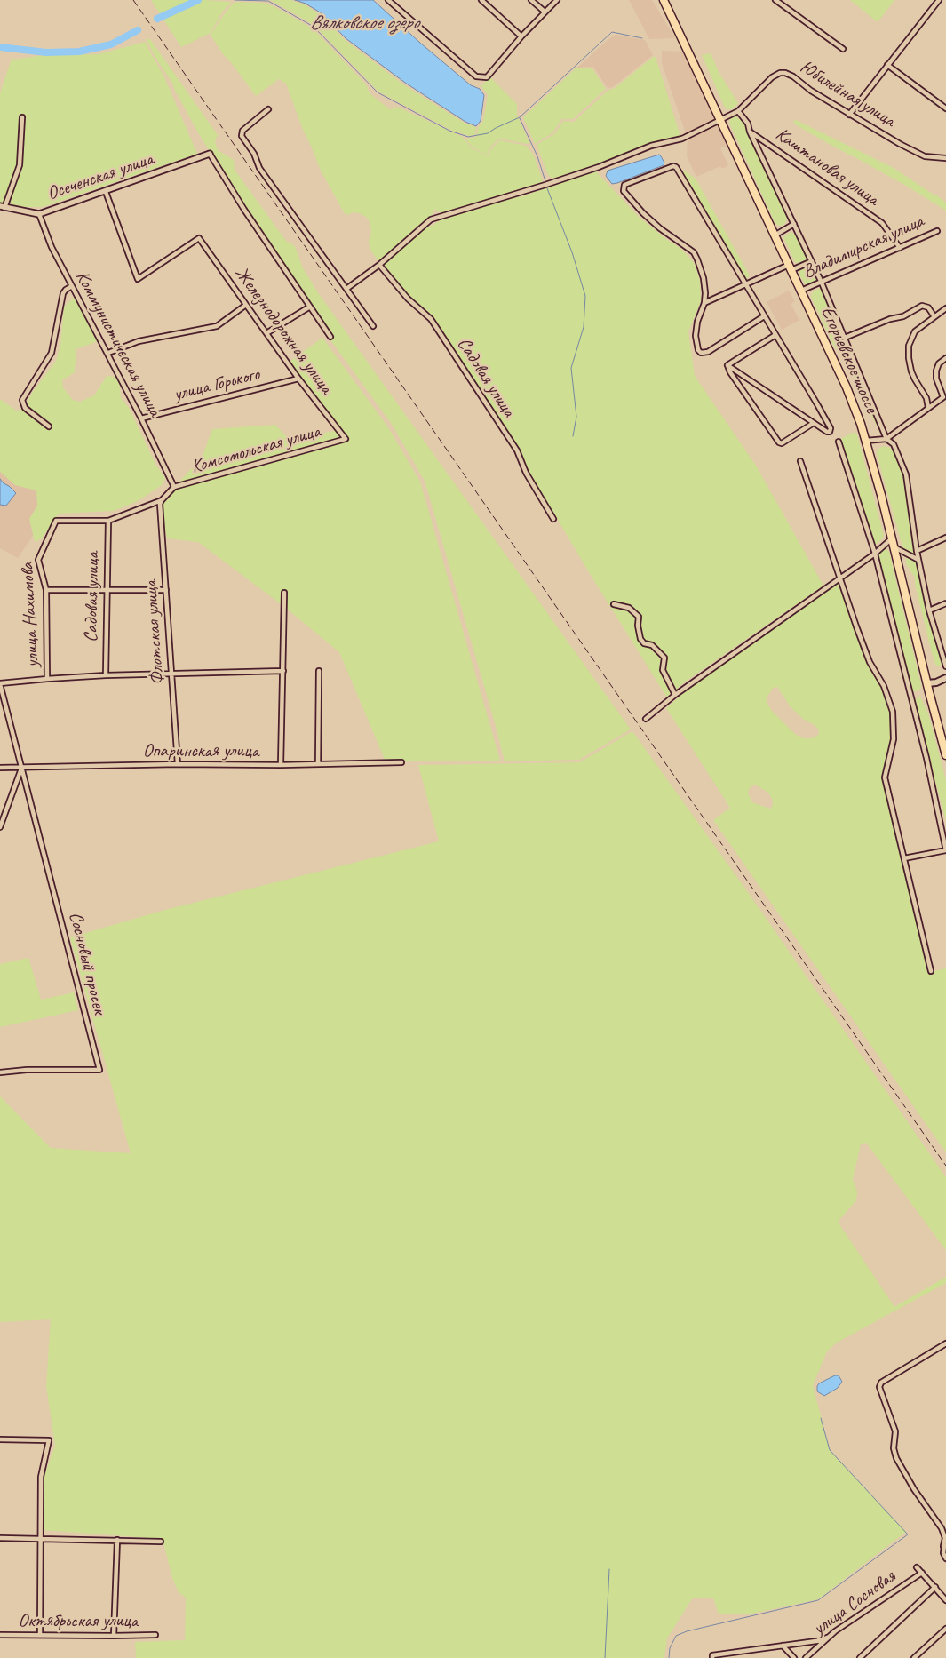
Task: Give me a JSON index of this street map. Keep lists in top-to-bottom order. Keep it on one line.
{"streets":{"main road":["Егорьевское шоссе"],"street":["Юбилейная улица","Каштановая улица","Осеченская улица","Владимирская улица","Железнодорожная улица","Коммунистическая улица","Садовая улица","улица Горького","Комсомольская улица","улица Нахимова","Флотская улица","Опаринская улица","Сосновый просек","улица Сосновая","Октябрьская улица"]},"crossings":[["Юбилейная улица","Каштановая улица"],["Юбилейная улица","Егорьевское шоссе"],["Юбилейная улица","Садовая улица"],["Каштановая улица","Владимирская улица"],["Осеченская улица","Железнодорожная улица"],["Осеченская улица","Коммунистическая улица"],["Владимирская улица","Егорьевское шоссе"],["Железнодорожная улица","улица Горького"],["Железнодорожная улица","Комсомольская улица"],["Коммунистическая улица","улица Горького"],["Коммунистическая улица","Комсомольская улица"],["Коммунистическая улица","улица Нахимова"],["Садовая улица","улица Нахимова"],["Комсомольская улица","улица Нахимова"],["улица Нахимова","Флотская улица"],["Флотская улица","Опаринская улица"],["Опаринская улица","Сосновый просек"]],"water":["Вялковское озеро"]}
